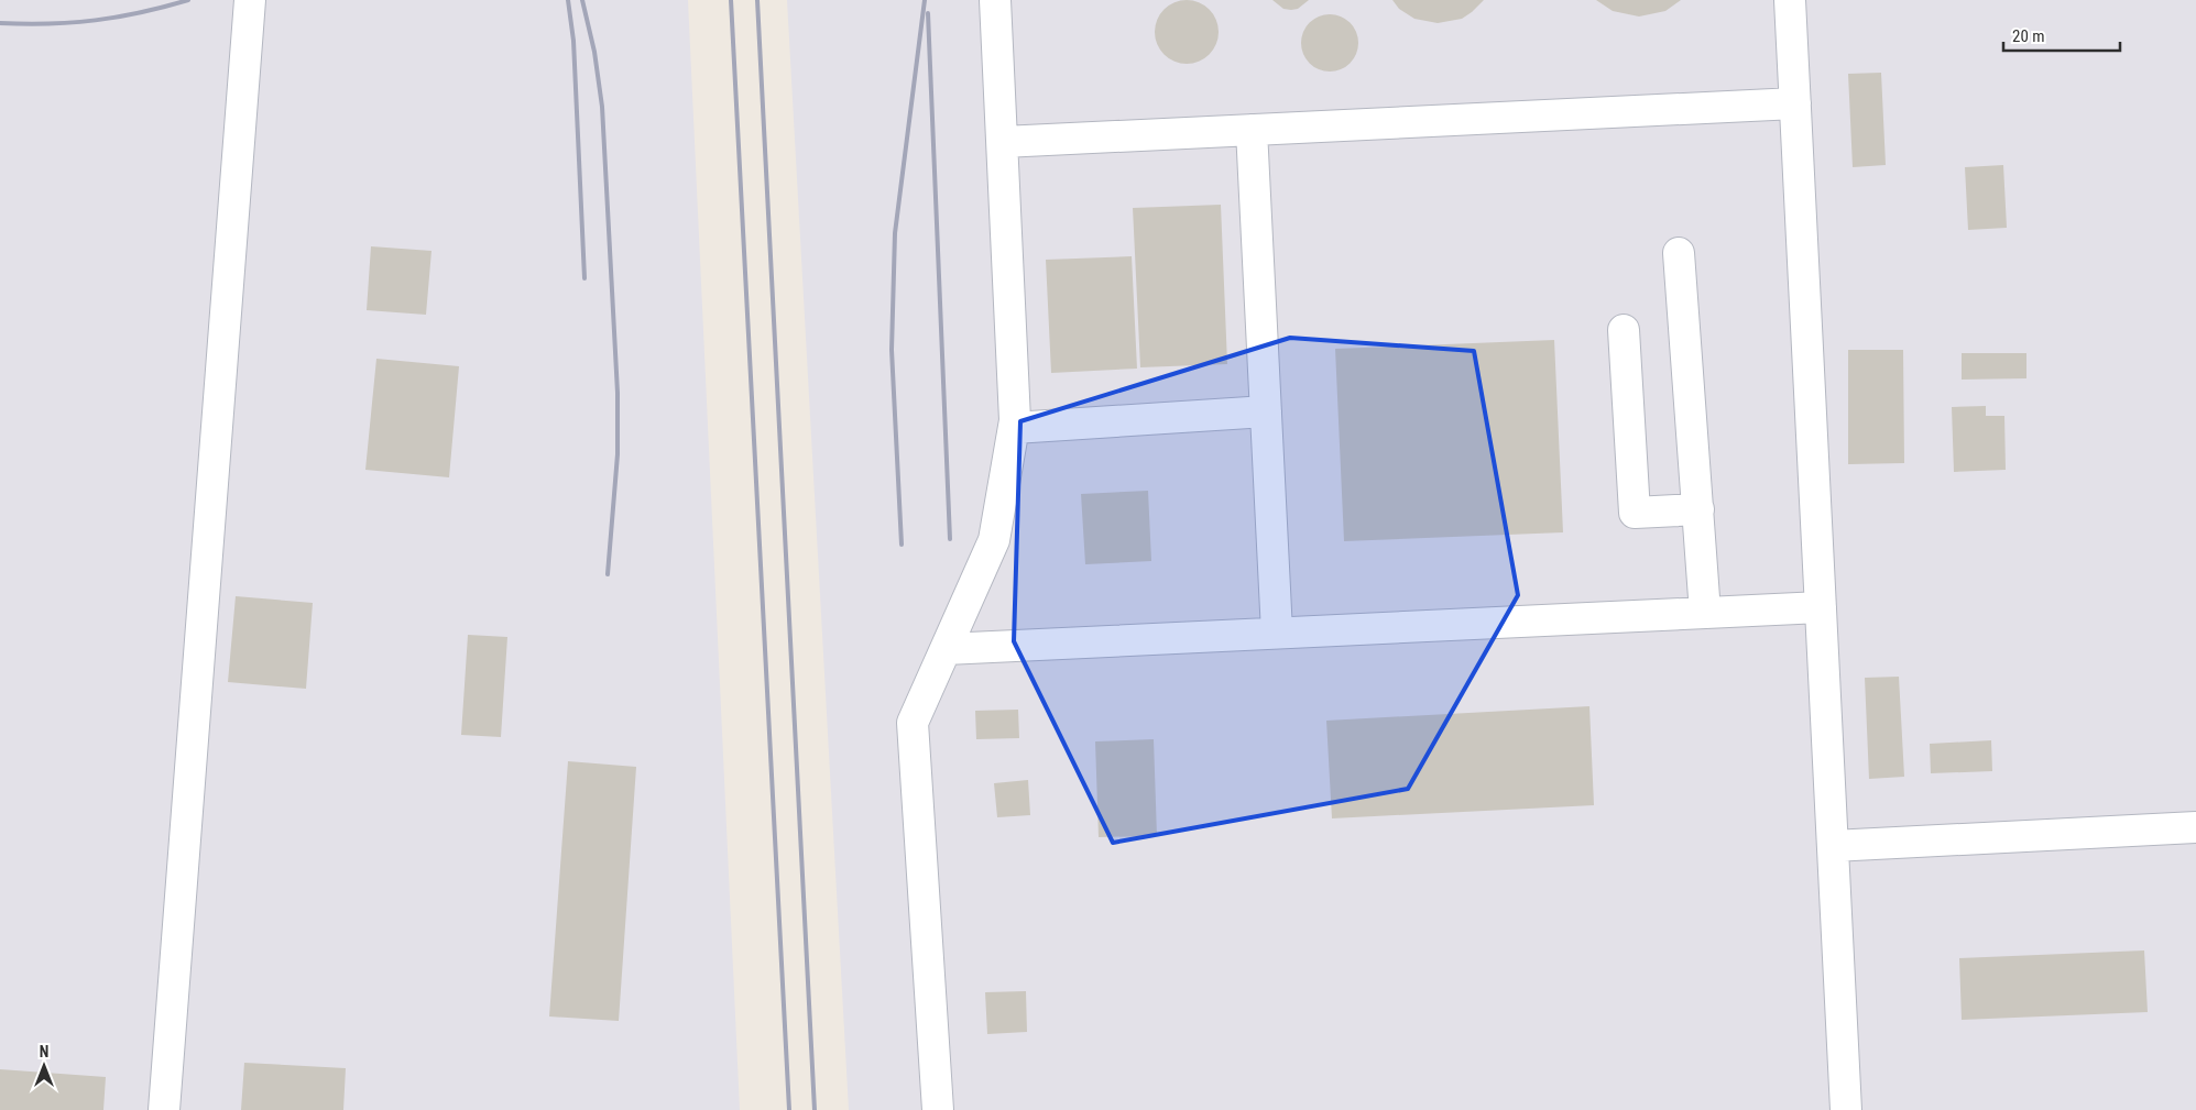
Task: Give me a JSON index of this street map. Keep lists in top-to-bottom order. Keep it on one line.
{"scale_bar":"20 m","north":"top"}
